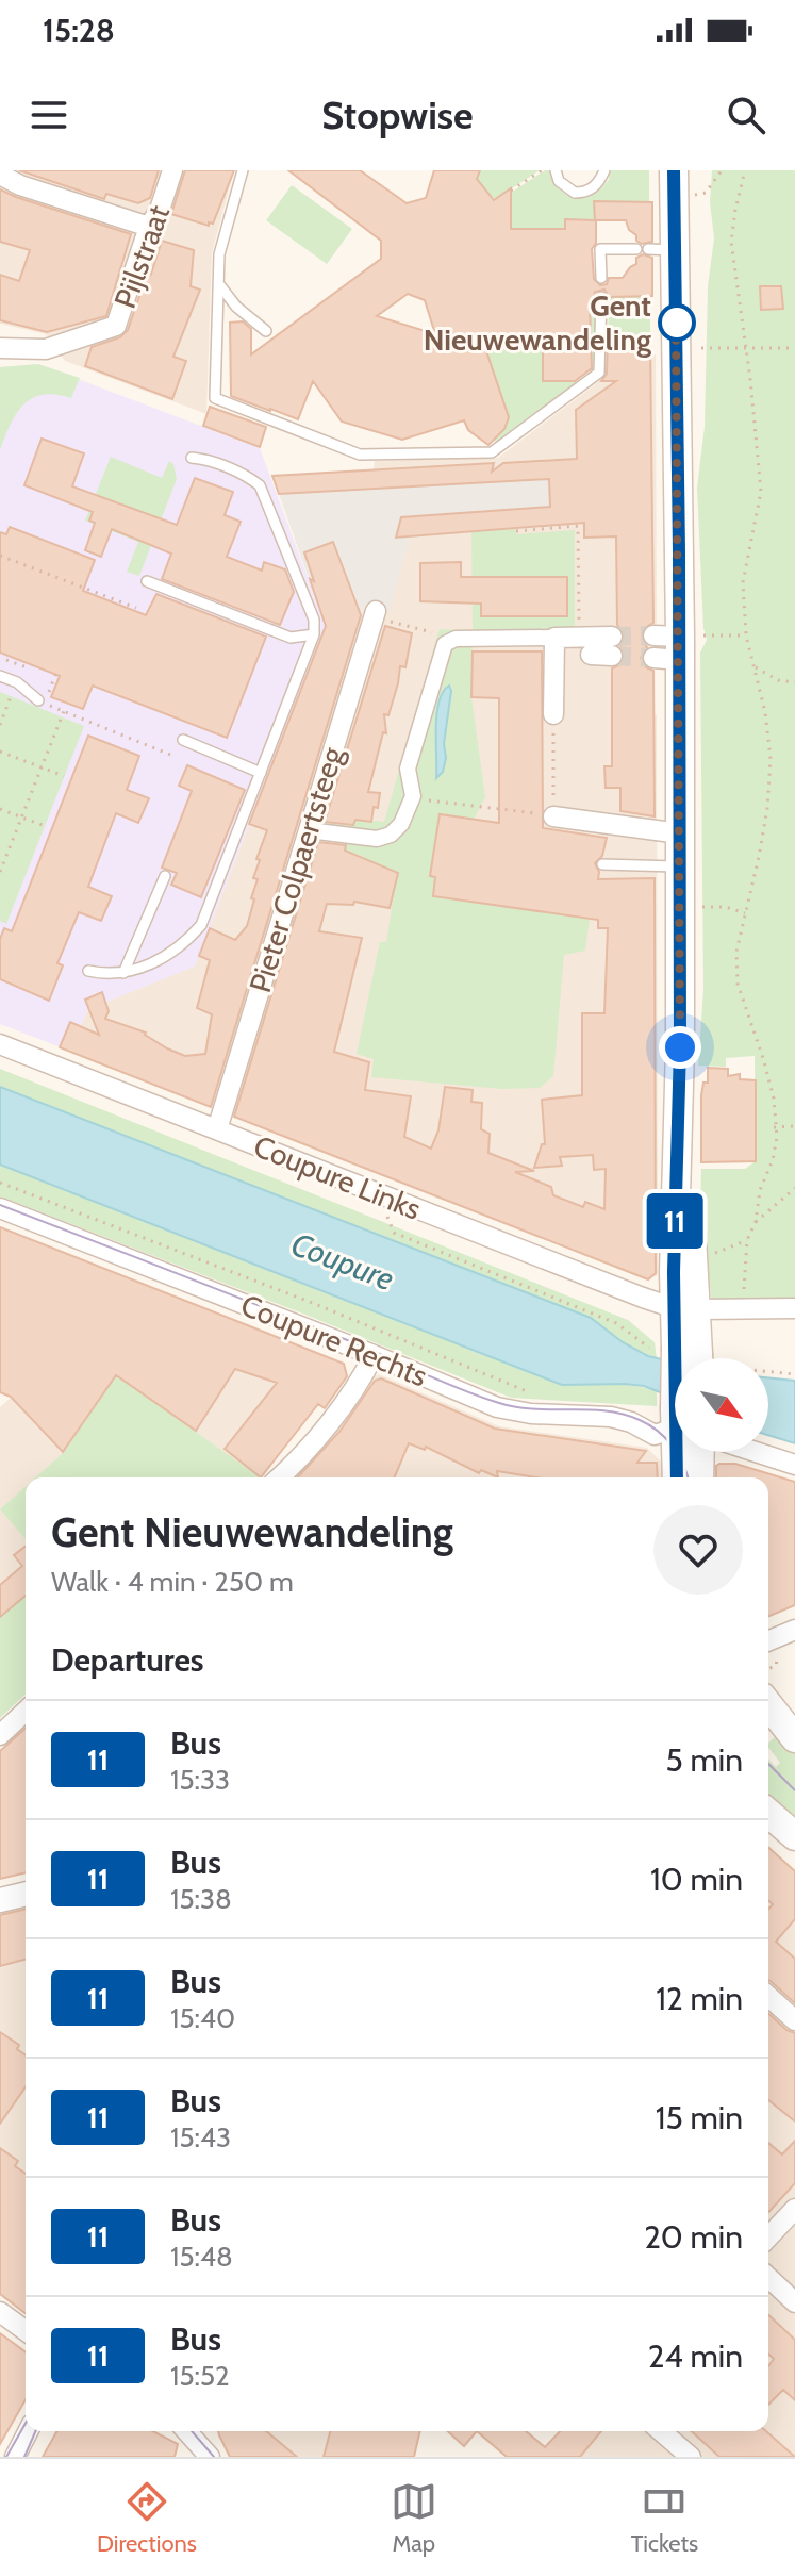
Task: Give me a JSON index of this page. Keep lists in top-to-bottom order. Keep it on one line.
{"streets":{"street":["Pijlstraat","Pieter Colpaertsteeg","Coupure Links","Coupure Rechts"]},"crossings":[["Pieter Colpaertsteeg","Coupure Links"]],"water":["Coupure"],"places":["Gent Nieuwewandeling"],"lines":["bus line 11"],"north":"bottom right","page":{"status":"15:28","header":"Stopwise","on_map":"11","heading":[["Gent Nieuwewandeling","Walk · 4 min · 250 m"],"Departures"],"list":[{"mark":"11","name":"Bus","note":"15:33","value":"5 min"},{"mark":"11","name":"Bus","note":"15:38","value":"10 min"},{"mark":"11","name":"Bus","note":"15:40","value":"12 min"},{"mark":"11","name":"Bus","note":"15:43","value":"15 min"},{"mark":"11","name":"Bus","note":"15:48","value":"20 min"},{"mark":"11","name":"Bus","note":"15:52","value":"24 min"}],"tabs":["Directions","Map","Tickets"]}}
